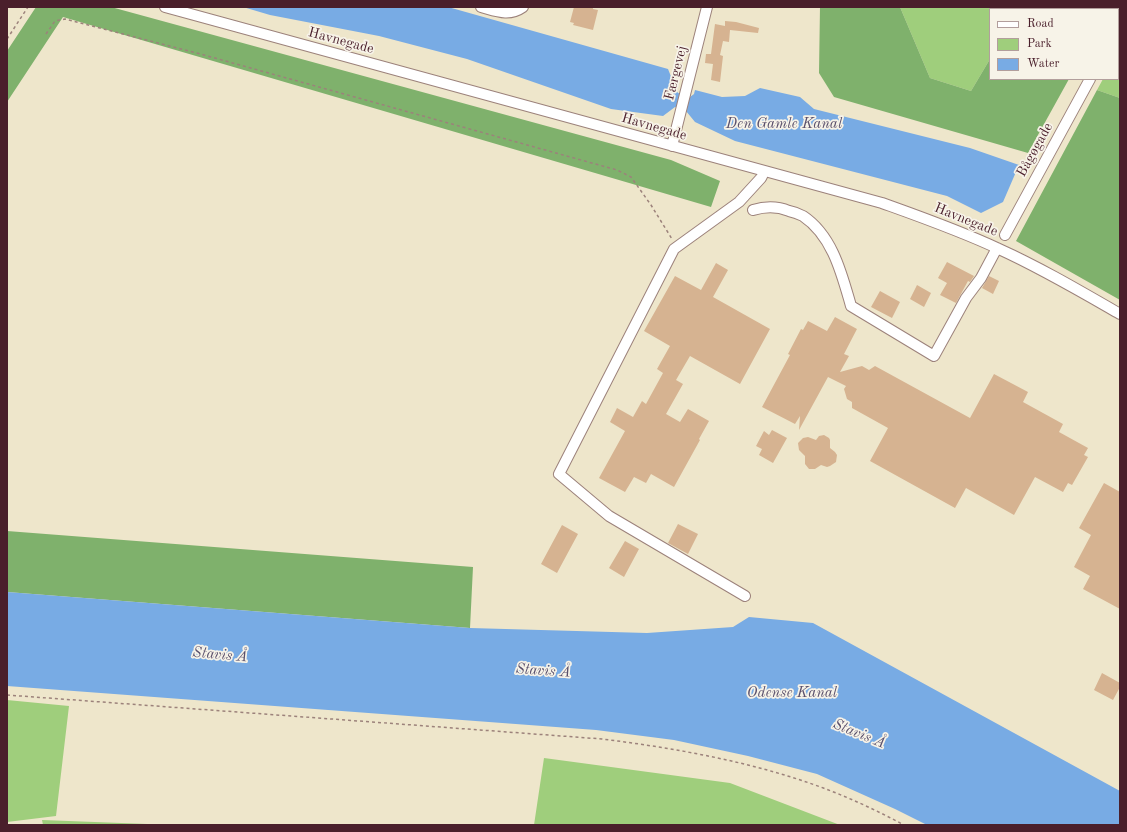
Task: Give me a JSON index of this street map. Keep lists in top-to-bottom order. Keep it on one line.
{"streets":{"street":["Havnegade","Færgevej","Bågøgade"]},"crossings":[["Havnegade","Færgevej"]],"water":["Den Gamle Kanal","Stavis Å","Odense Kanal"],"legend":["Road","Park","Water"]}
